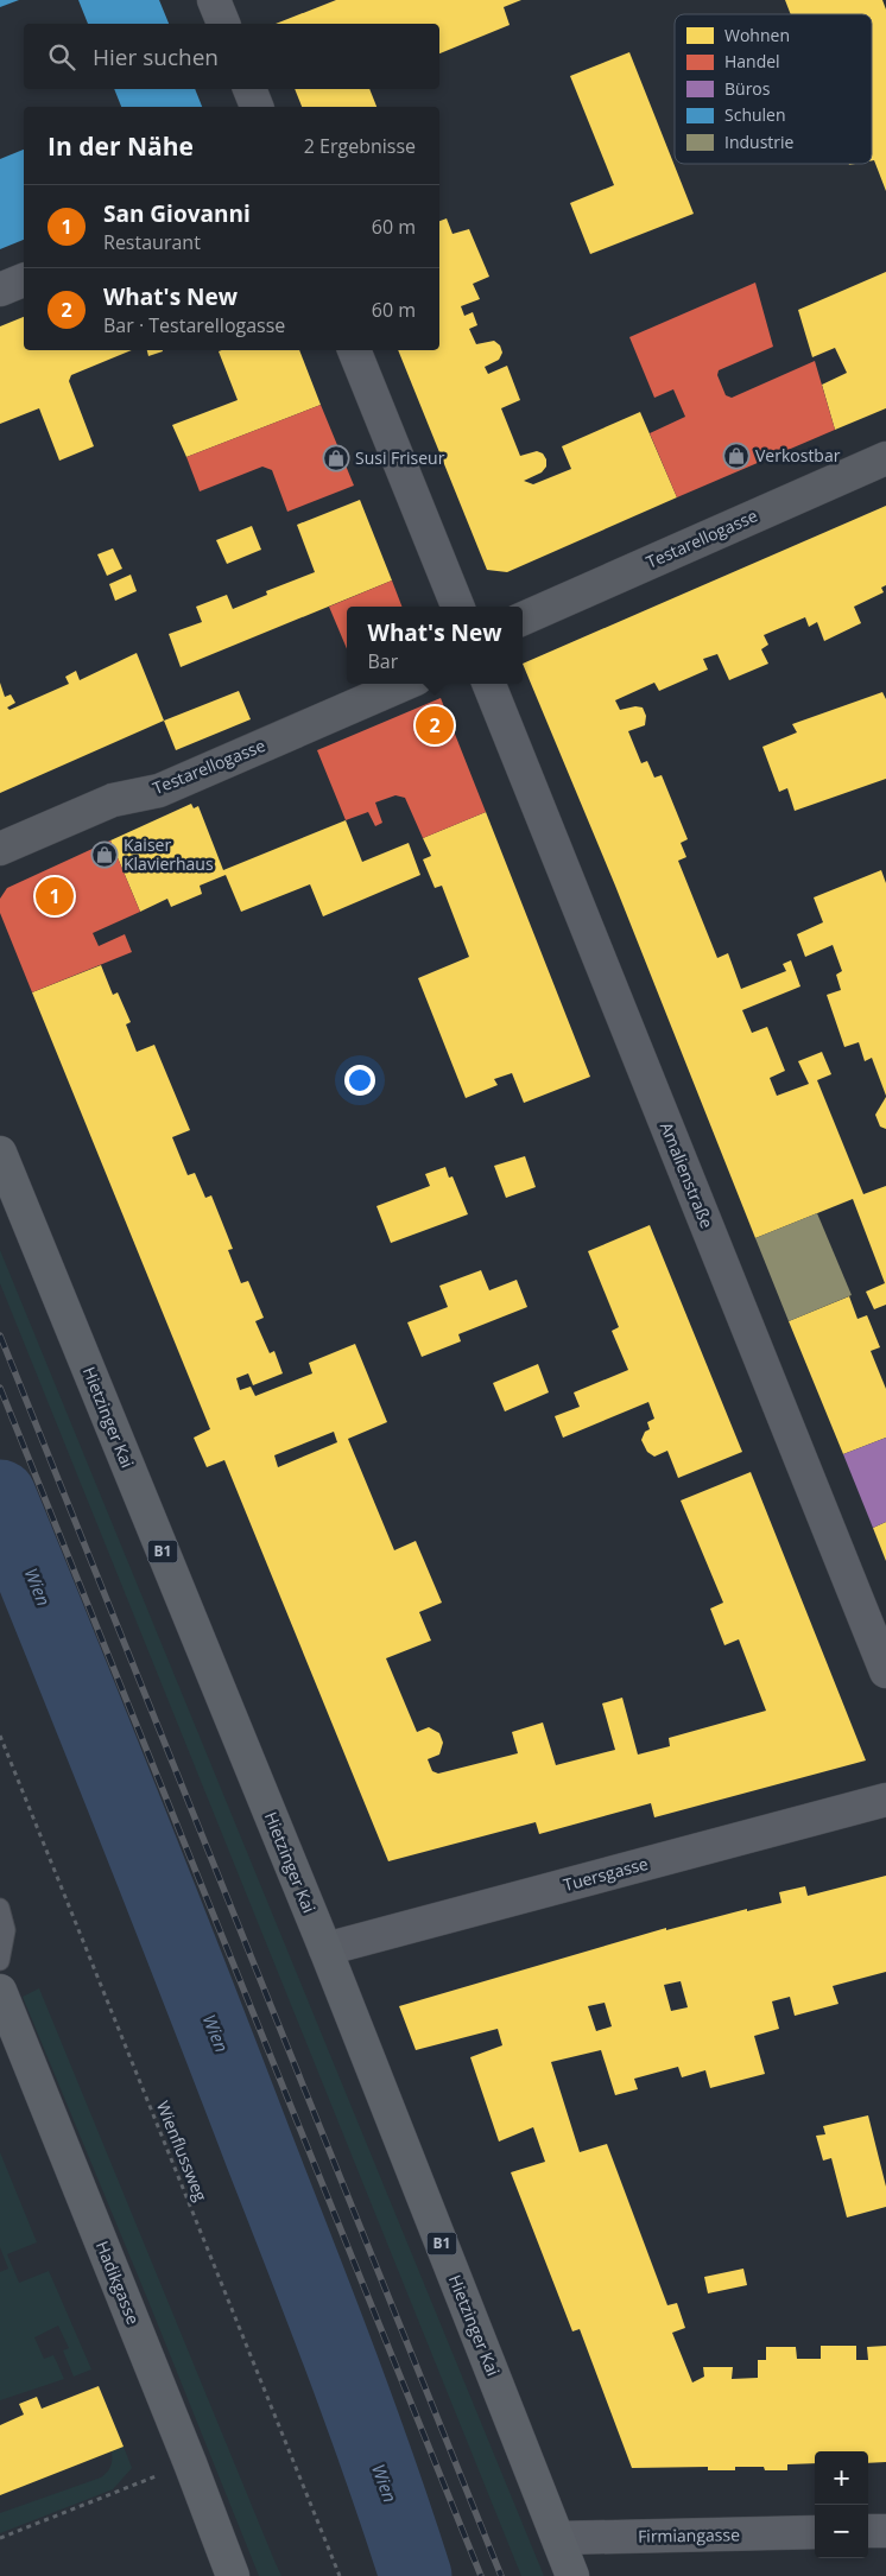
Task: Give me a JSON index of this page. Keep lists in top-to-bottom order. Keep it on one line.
{"streets":{"main road":["Hietzinger Kai","B1","Hadikgasse"],"street":["Testarellogasse","Amalienstraße","Tuersgasse","Firmiangasse"],"path":["Wienflussweg"]},"crossings":[["Hietzinger Kai","Tuersgasse"],["Hietzinger Kai","Firmiangasse"]],"water":["Wien"],"places":{"shop":["Verkostbar","Susi Friseur","Kaiser Klavierhaus"]},"legend":["Wohnen","Handel","Büros","Schulen","Industrie"],"page":{"search":"Hier suchen","heading":["In der Nähe","2 Ergebnisse"],"list":[{"mark":"1","name":"San Giovanni","note":"Restaurant","value":"60 m"},{"mark":"2","name":"What's New","note":"Bar · Testarellogasse","value":"60 m"}],"popup":["What's New","Bar"],"pins":["2","1"],"map_buttons":["+","−"]}}
